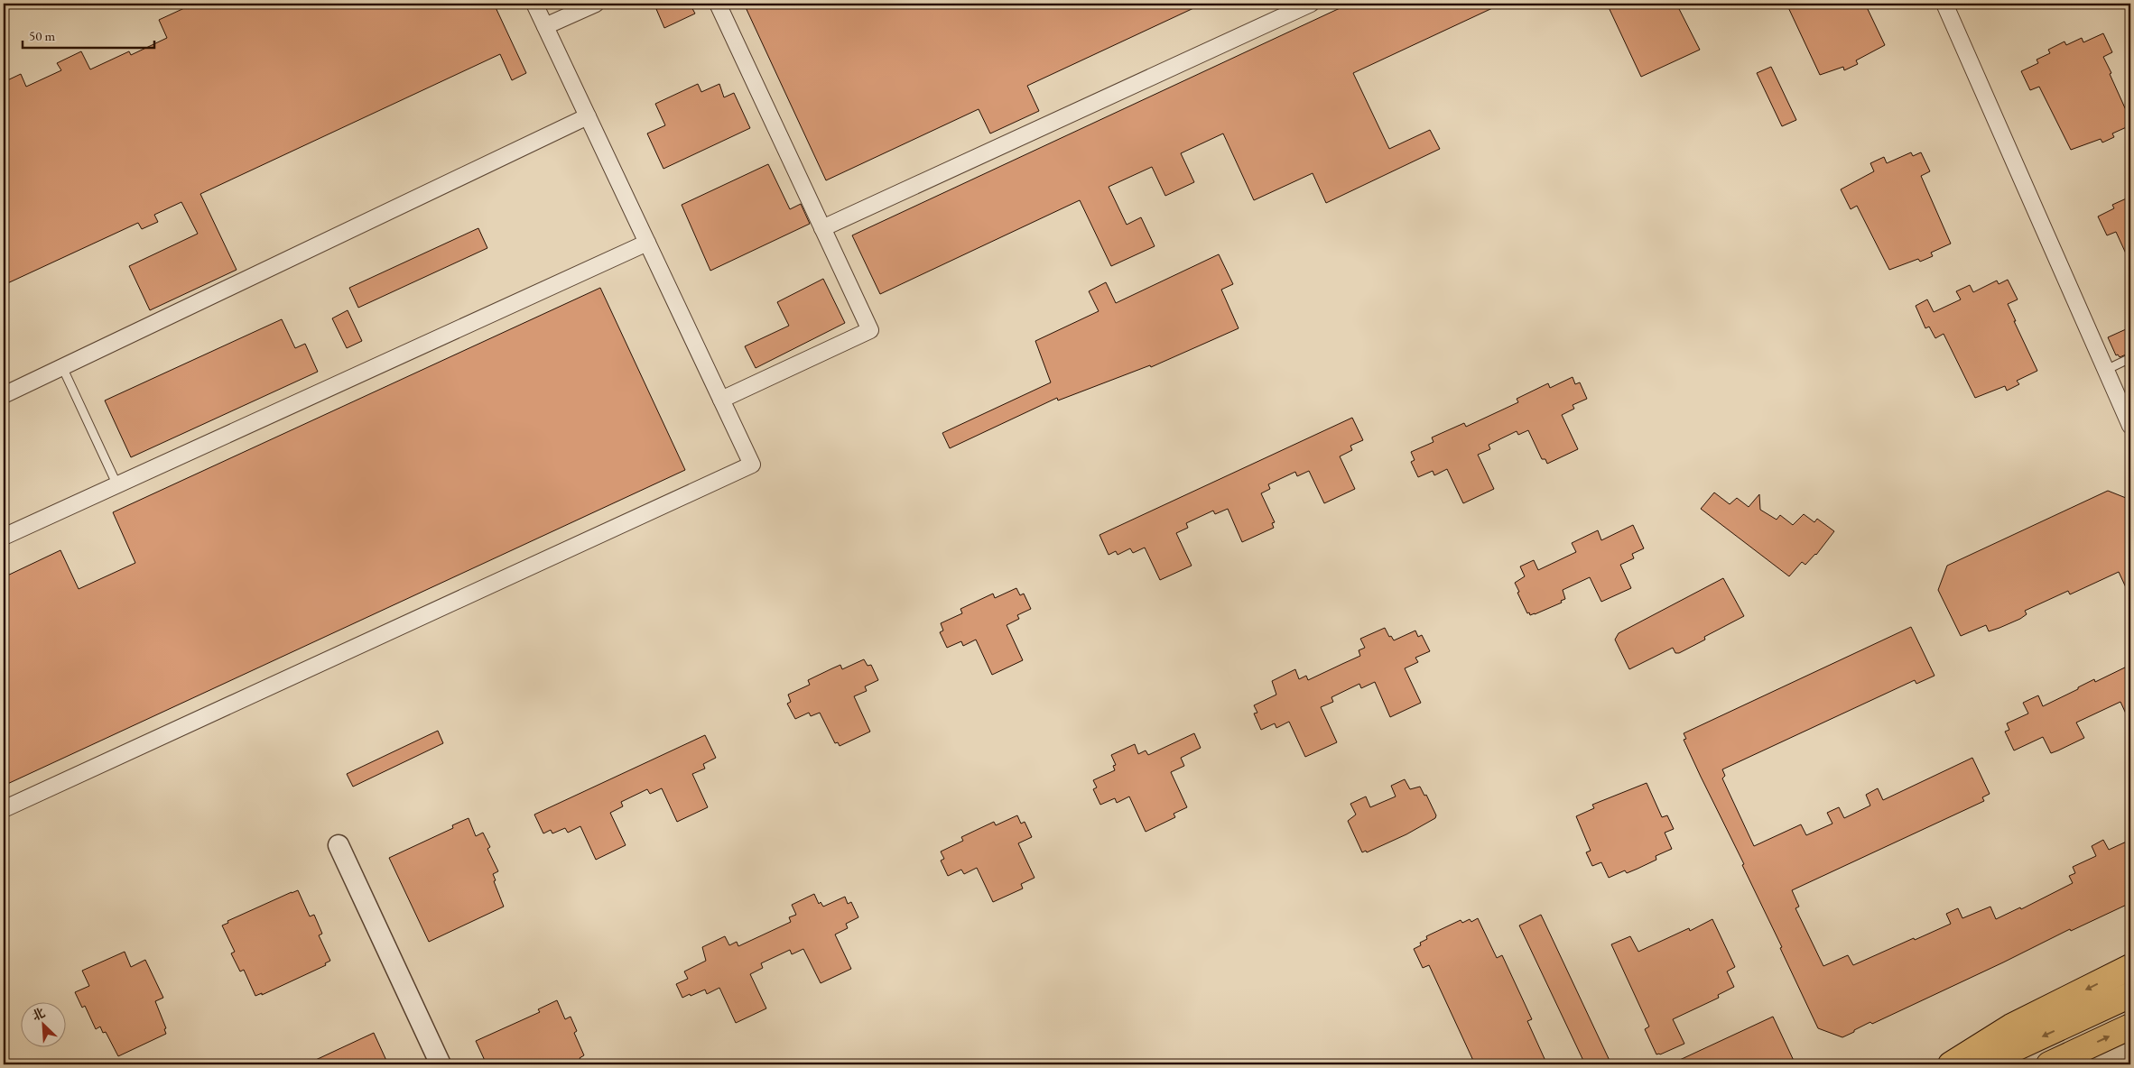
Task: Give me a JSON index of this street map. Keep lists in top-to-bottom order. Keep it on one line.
{"scale_bar":"50 m","north":"top left"}
